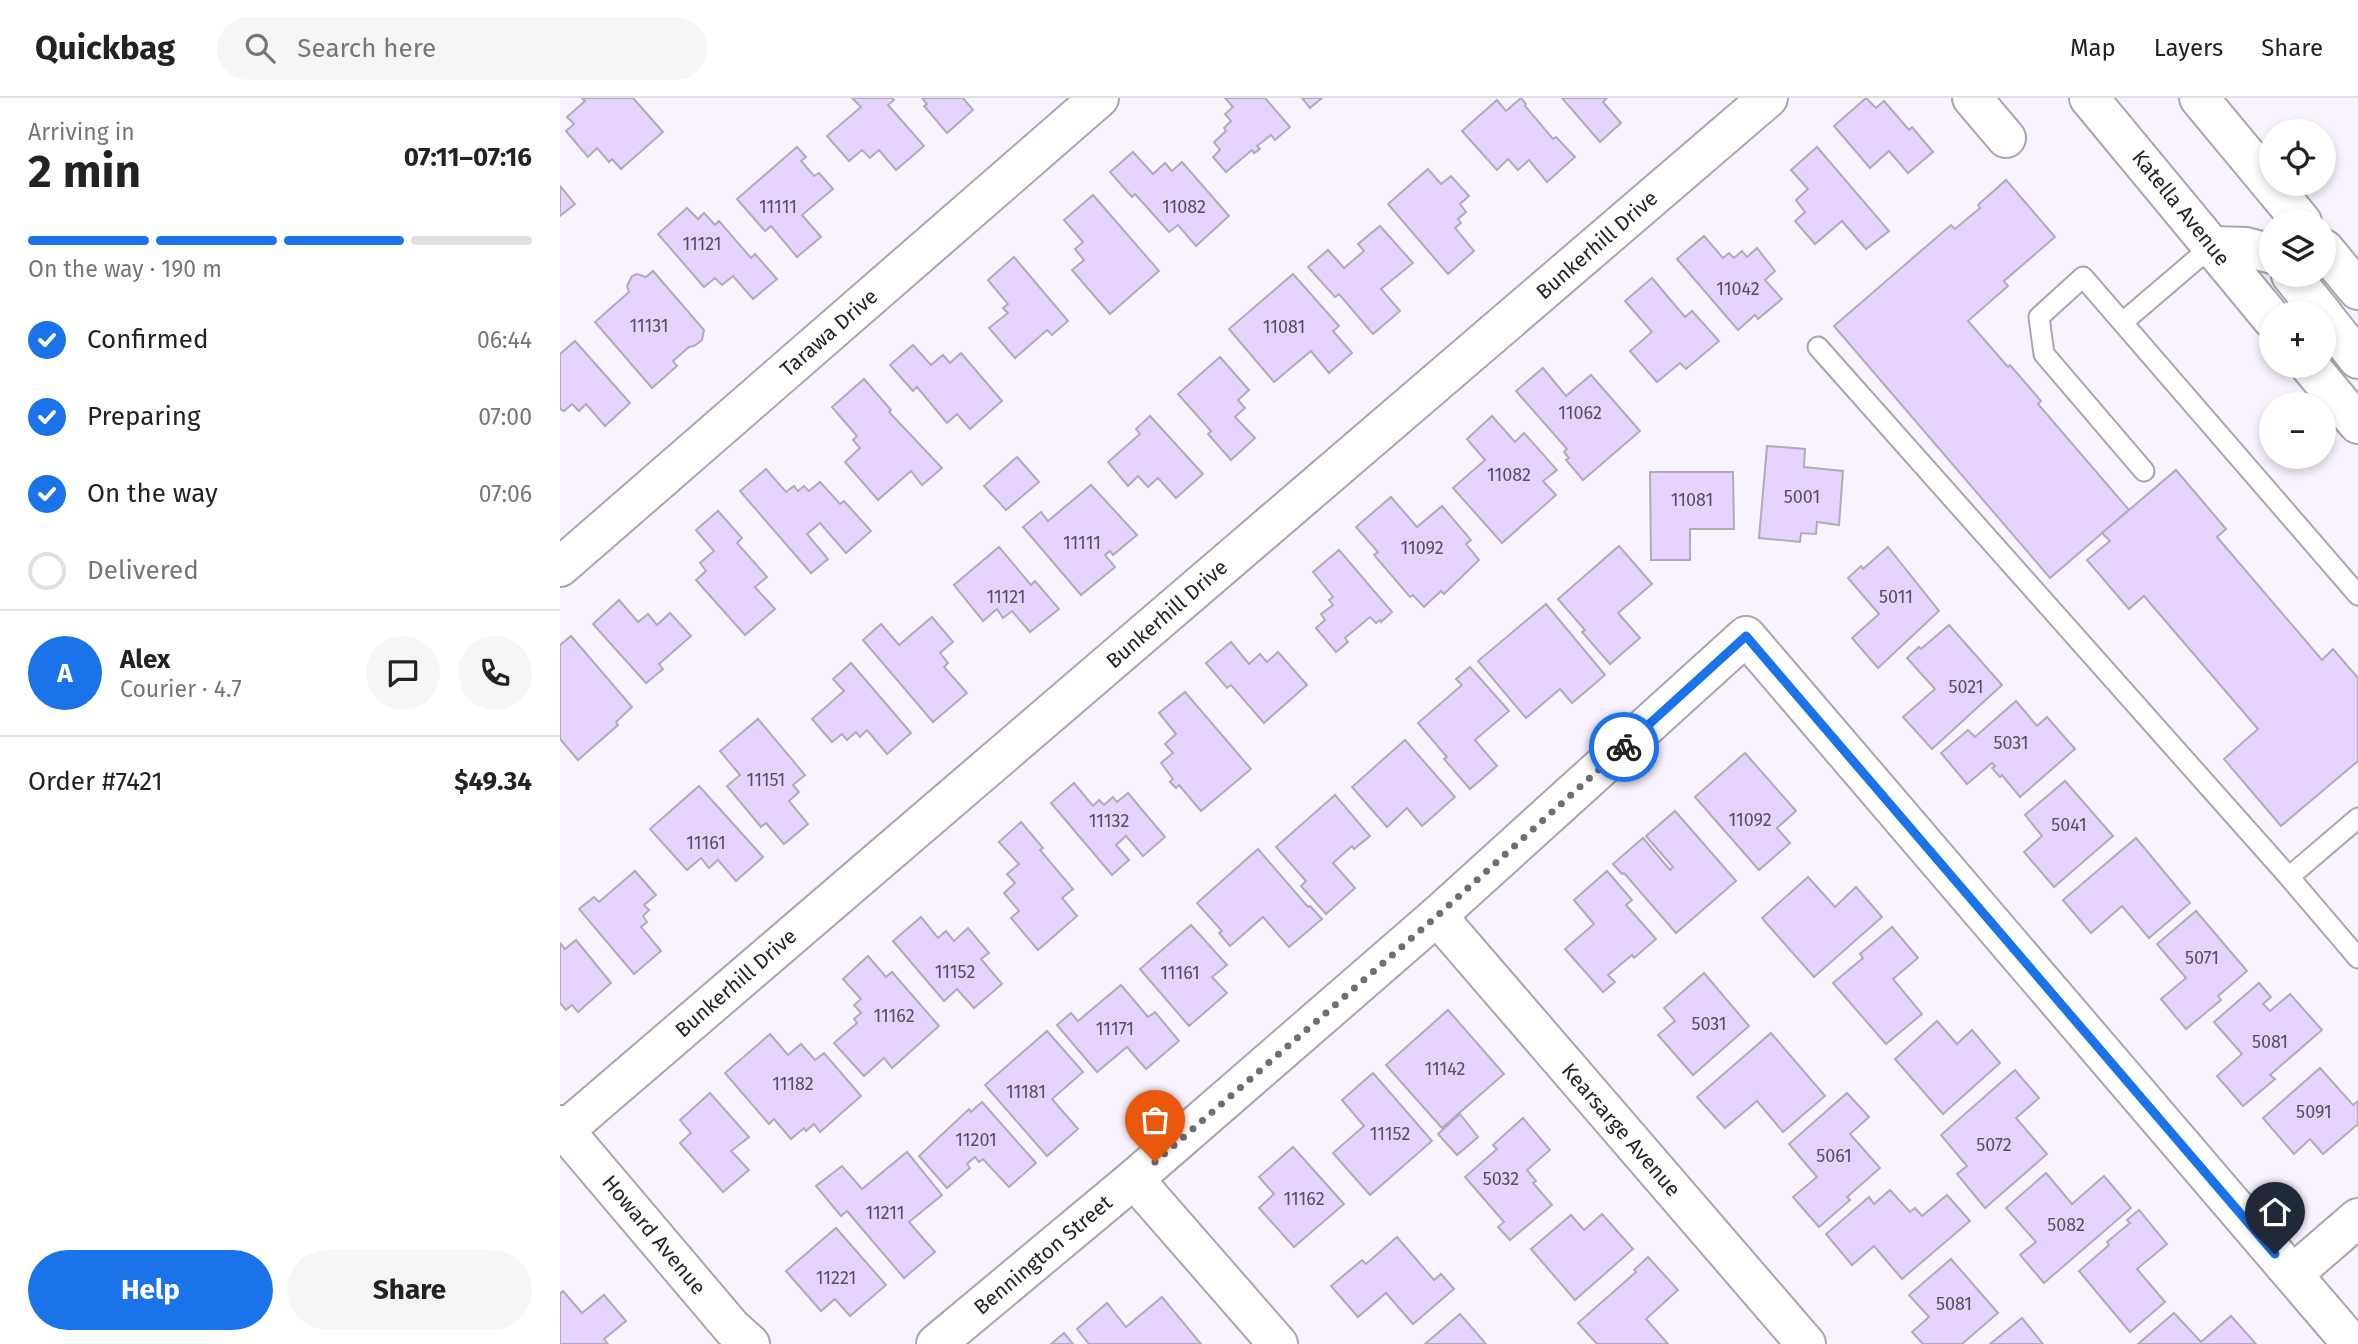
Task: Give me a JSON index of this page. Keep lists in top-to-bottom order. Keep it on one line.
{"streets":{"street":["Katella Avenue","Bunkerhill Drive","Tarawa Drive","Kearsarge Avenue","Howard Avenue","Bennington Street"]},"crossings":[["Bunkerhill Drive","Howard Avenue"],["Kearsarge Avenue","Bennington Street"]],"house_numbers":["11111","11082","11121","11042","11131","11081","11062","11082","5001","11081","11111","11092","11121","5011","5021","5031","11151","11092","11132","5041","11161","5071","11152","11161","11162","5031","11171","5081","11142","11182","11181","5091","11152","11201","5072","5061","5032","11162","11211","5082","11221","5081"],"page":{"header":"Quickbag","search":"Search here","nav":["Map","Layers","Share"],"heading":["2 min","Arriving in","07:11–07:16"],"panel":["Alex","Courier · 4.7","Order #7421","$49.34"],"map_buttons":["+","−"],"bar":"On the way · 190 m","list":[["Confirmed","06:44"],["Preparing","07:00"],["On the way","07:06"],"Delivered"],"round":"A","buttons":["Help","Share"]}}
